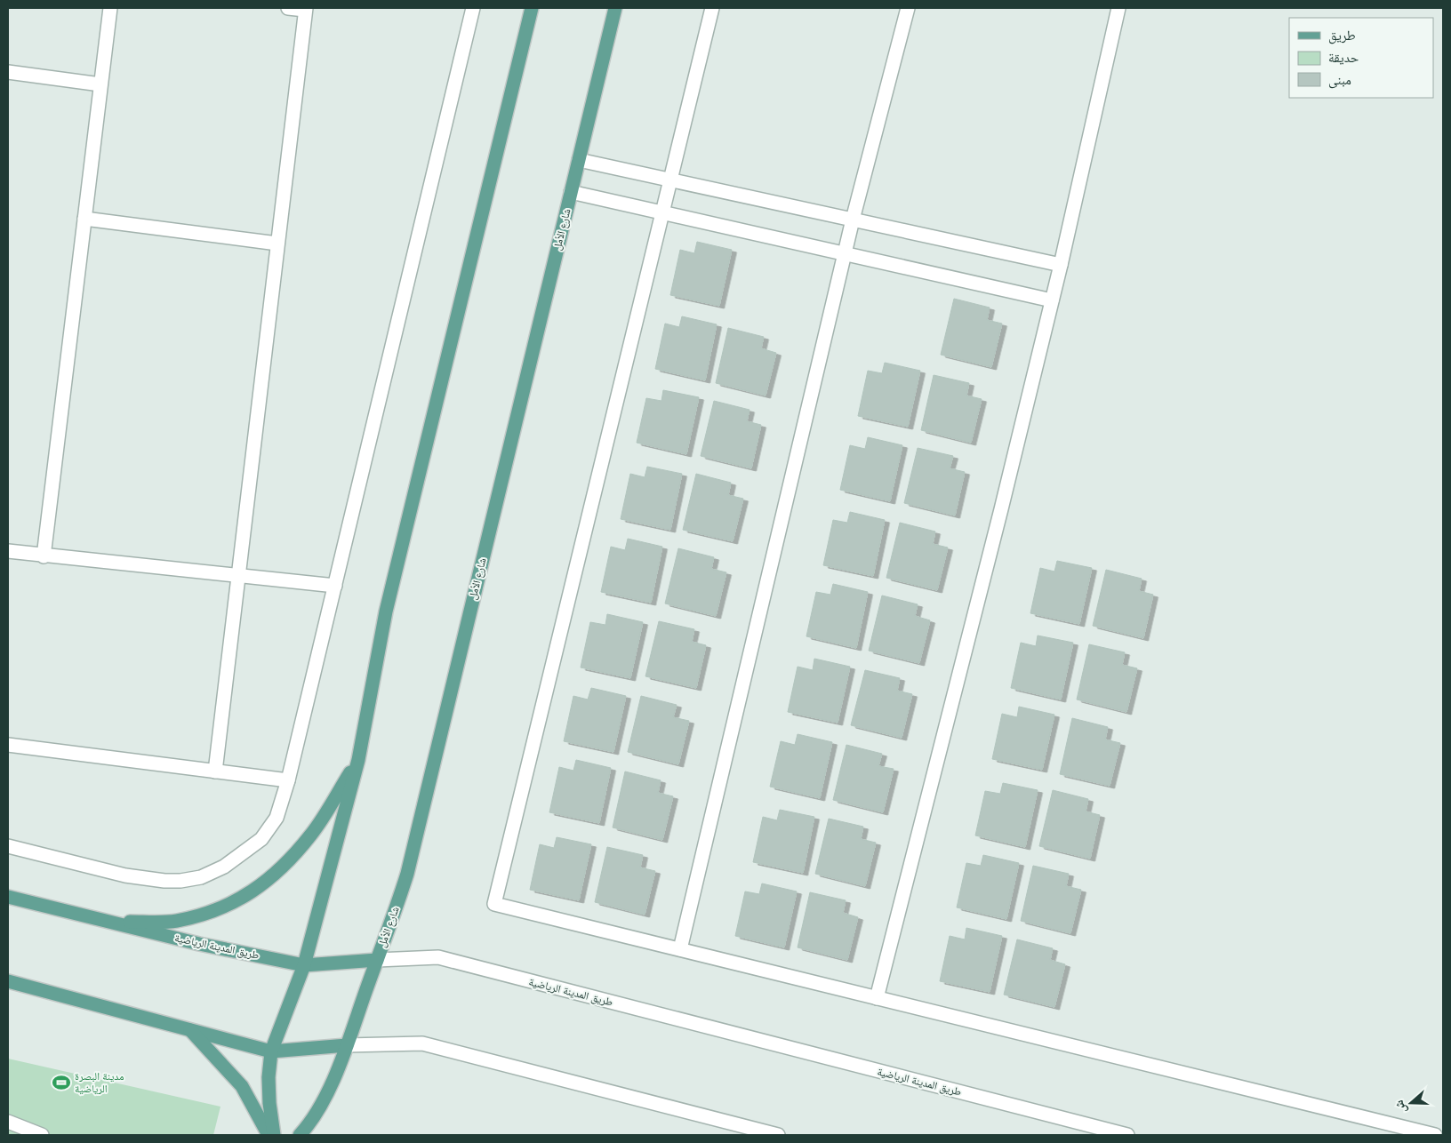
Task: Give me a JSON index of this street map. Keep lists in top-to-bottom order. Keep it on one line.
{"streets":{"main road":["شارع الأمل","طريق المدينة الرياضية"]},"crossings":[["شارع الأمل","طريق المدينة الرياضية"]],"places":{"sports":["مدينة البصرة الرياضية"]},"legend":["طريق","حديقة","مبنى"],"north":"left"}
